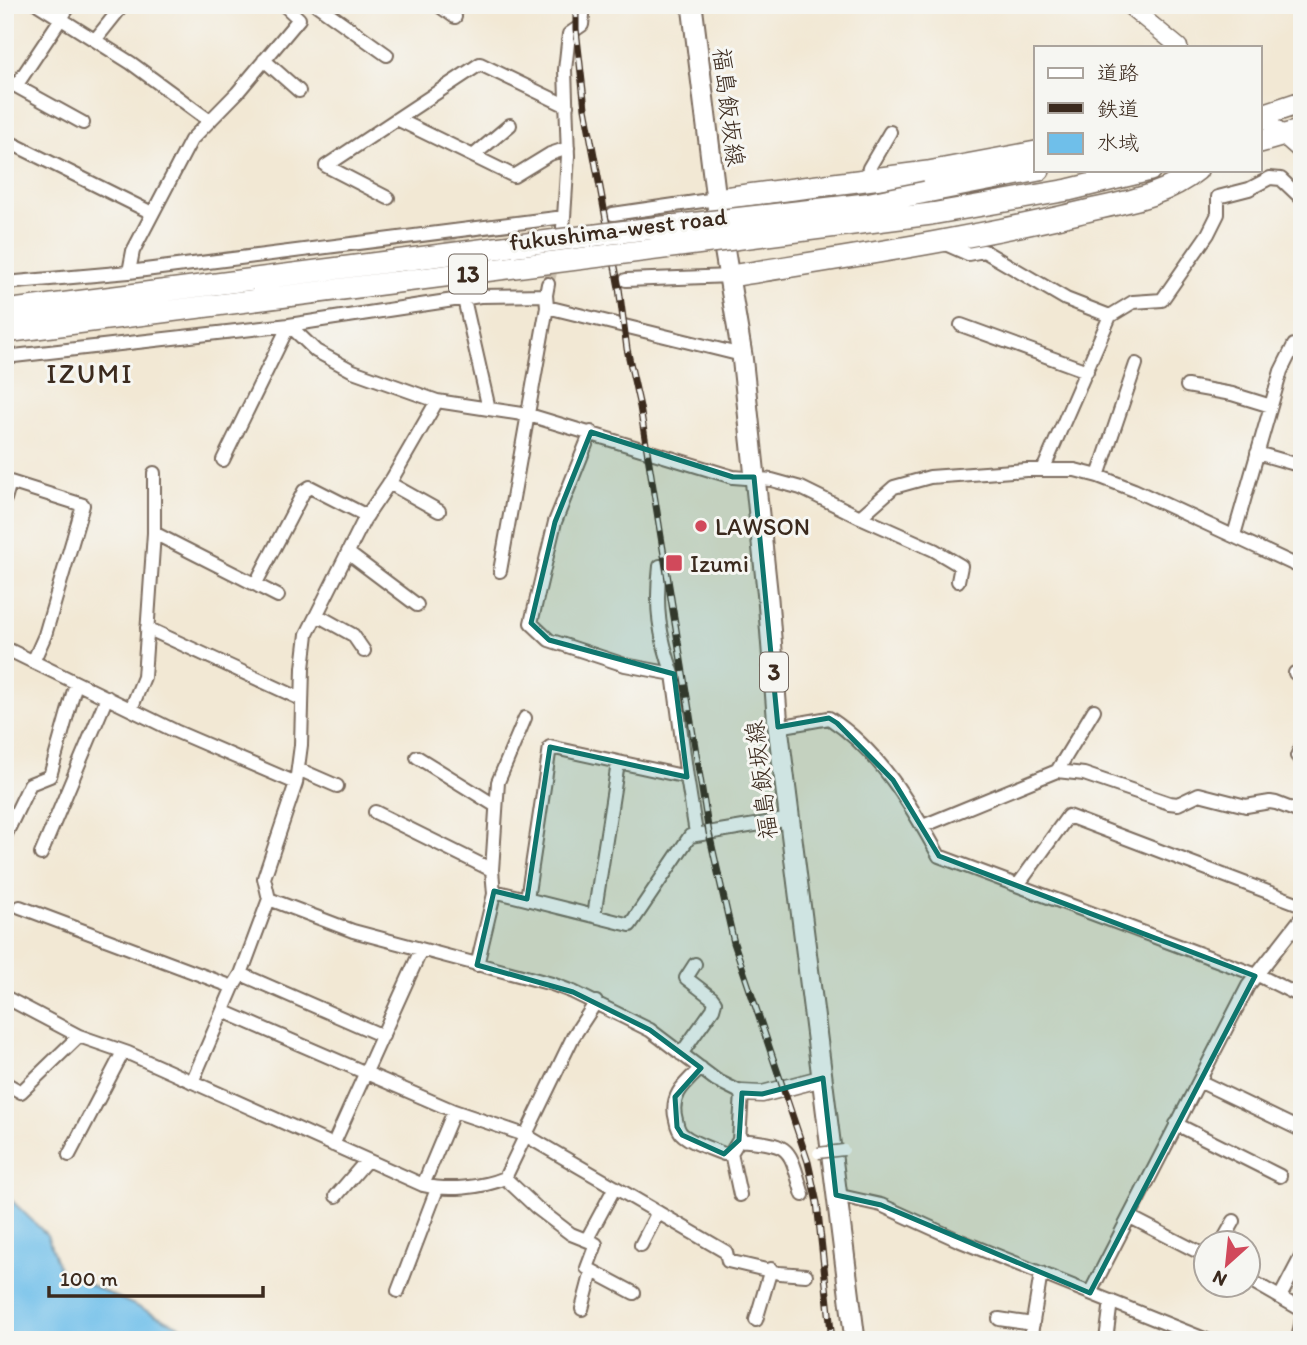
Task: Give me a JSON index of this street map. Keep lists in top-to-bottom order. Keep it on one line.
{"streets":{"highway":["fukushima-west road","13"],"main road":["福島飯坂線","3"]},"districts":["IZUMI"],"places":{"other":["LAWSON"],"transit":["Izumi"]},"legend":["道路","鉄道","水域"],"scale_bar":"100 m","north":"bottom left"}
